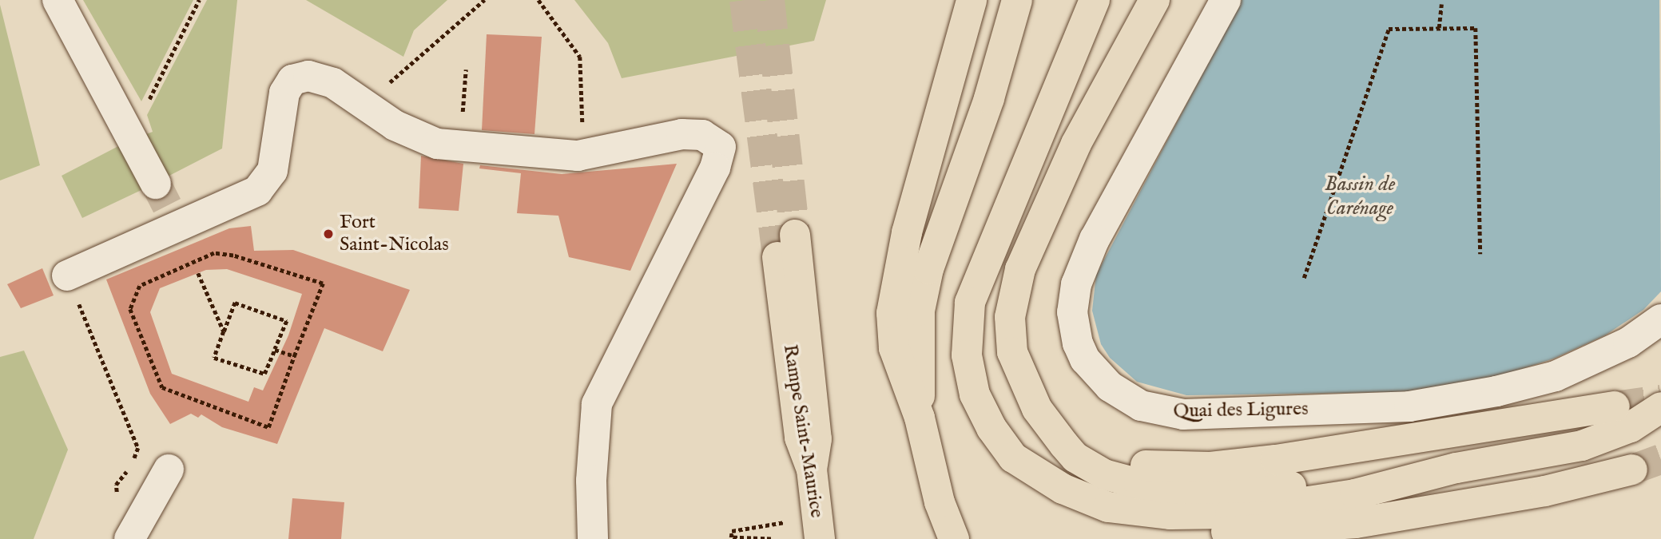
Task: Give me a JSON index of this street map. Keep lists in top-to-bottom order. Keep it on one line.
{"streets":{"main road":["Rampe Saint-Maurice"],"lane":["Quai des Ligures"]},"water":["Bassin de Carénage"],"places":["Fort Saint-Nicolas"]}
